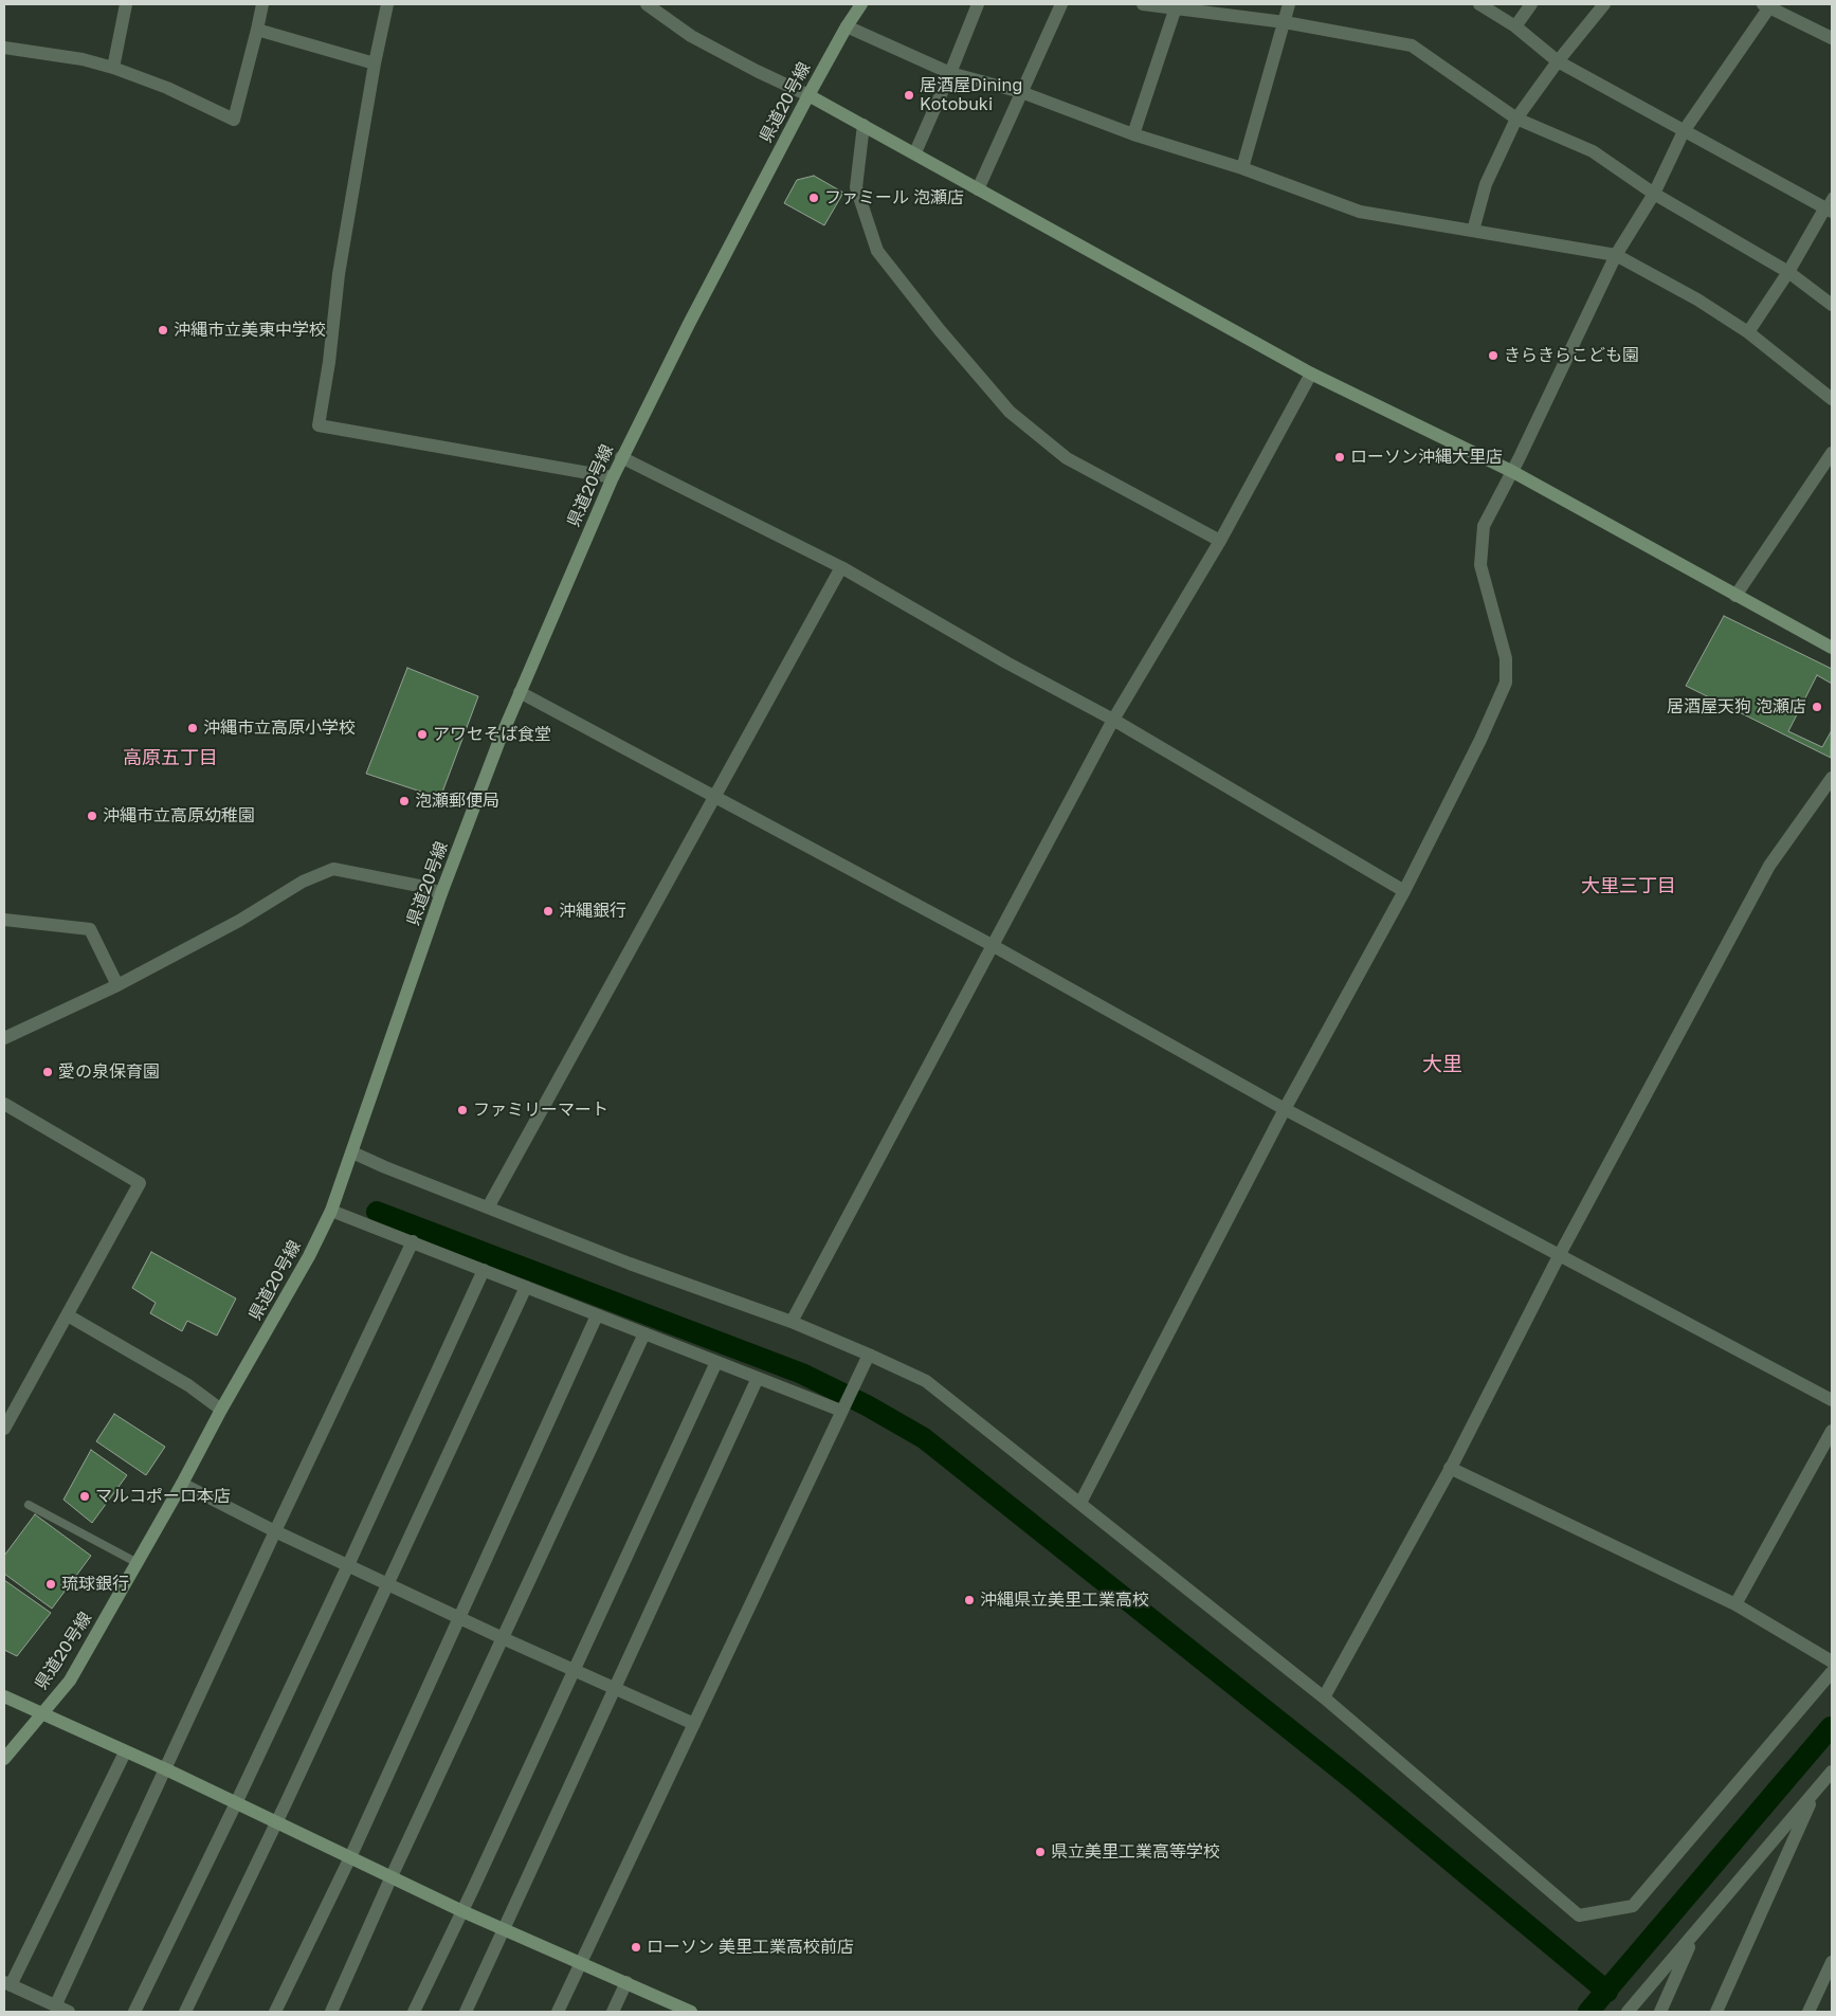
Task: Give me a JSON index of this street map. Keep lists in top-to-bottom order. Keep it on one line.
{"streets":{"main road":["県道20号線"]},"districts":["高原五丁目","大里三丁目","大里"],"places":["居酒屋Dining Kotobuki","ファミール 泡瀬店","沖縄市立美東中学校","きらきらこども園","ローソン沖縄大里店","居酒屋天狗 泡瀬店","沖縄市立高原小学校","アワセそば食堂","泡瀬郵便局","沖縄市立高原幼稚園","沖縄銀行","愛の泉保育園","ファミリーマート","マルコポーロ本店","琉球銀行","沖縄県立美里工業高校","県立美里工業高等学校","ローソン 美里工業高校前店"]}
